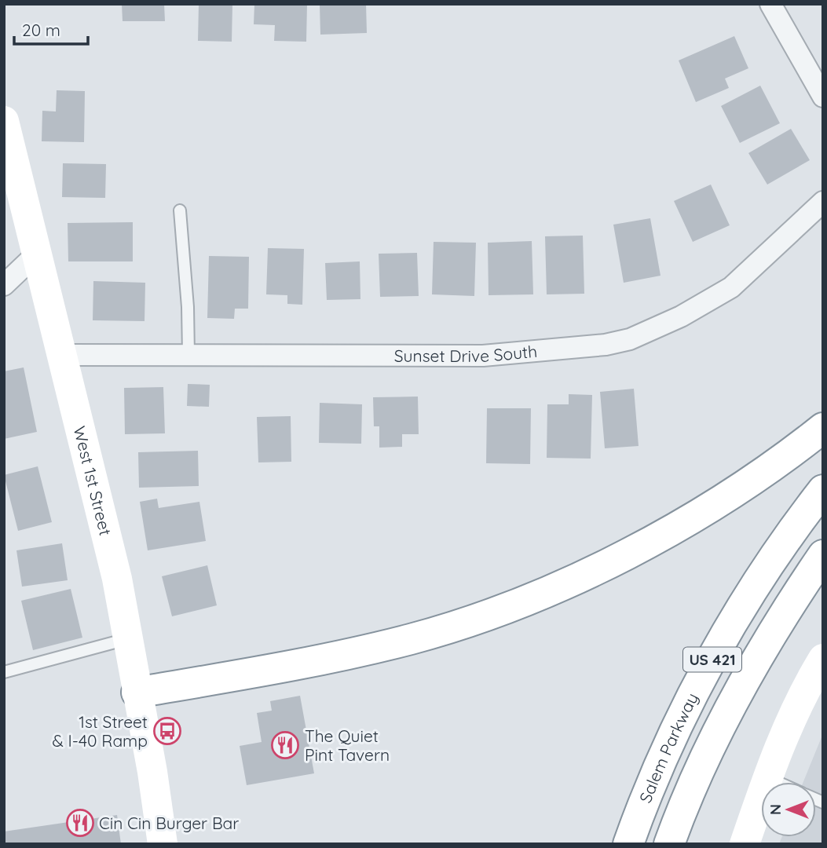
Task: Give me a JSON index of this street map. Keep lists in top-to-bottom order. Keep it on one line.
{"streets":{"main road":["West 1st Street","US 421","Salem Parkway"],"street":["Sunset Drive South"]},"crossings":[["Sunset Drive South","West 1st Street"]],"places":{"bus stop":["1st Street & I-40 Ramp"],"restaurant":["The Quiet Pint Tavern","Cin Cin Burger Bar"]},"scale_bar":"20 m","north":"left"}
